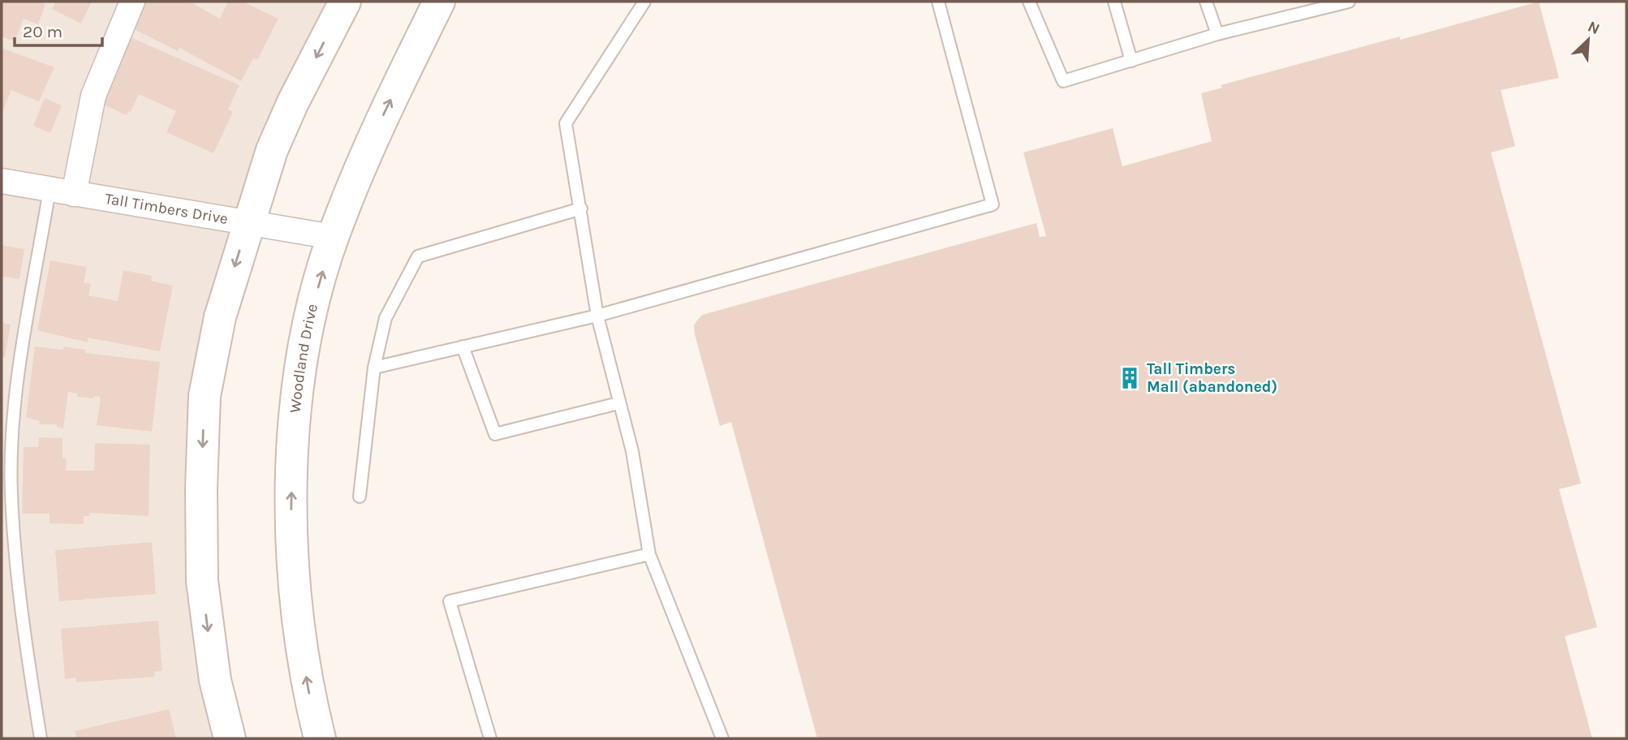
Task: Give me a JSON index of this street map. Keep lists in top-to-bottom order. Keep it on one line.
{"streets":{"street":["Tall Timbers Drive","Woodland Drive"]},"crossings":[["Tall Timbers Drive","Woodland Drive"]],"places":{"building":["Tall Timbers Mall (abandoned)"]},"scale_bar":"20 m","north":"top right"}
